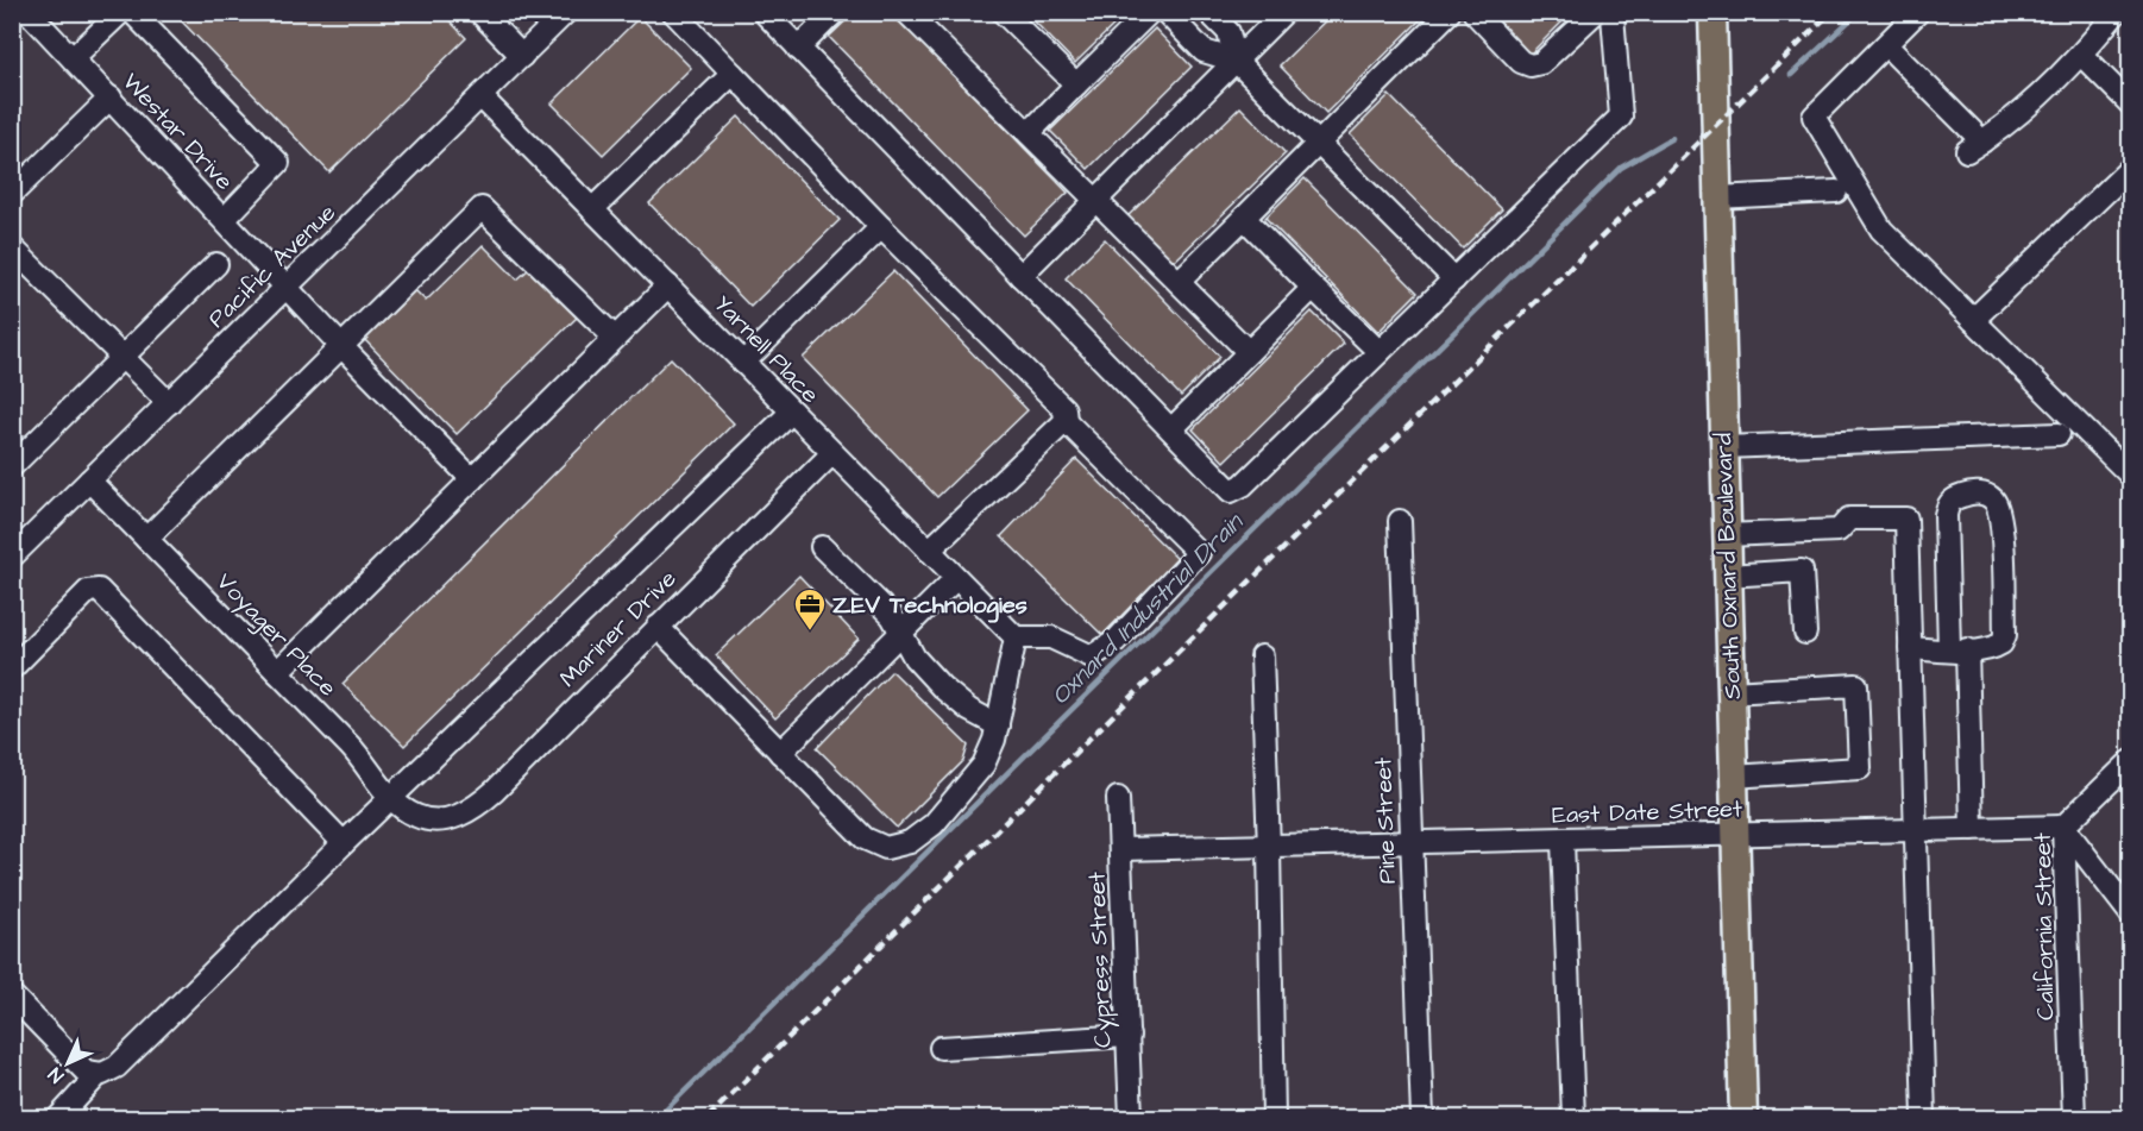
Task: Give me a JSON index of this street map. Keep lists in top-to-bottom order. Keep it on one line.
{"streets":{"main road":["South Oxnard Boulevard"],"street":["Westar Drive","Pacific Avenue","Yarnell Place","Mariner Drive","Voyager Place","East Date Street","Pine Street","California Street","Cypress Street"]},"crossings":[["Westar Drive","Pacific Avenue"],["Pacific Avenue","Yarnell Place"],["Pacific Avenue","Voyager Place"],["Yarnell Place","Mariner Drive"],["South Oxnard Boulevard","East Date Street"],["Mariner Drive","Voyager Place"],["East Date Street","Pine Street"],["East Date Street","California Street"],["East Date Street","Cypress Street"]],"water":["Oxnard Industrial Drain"],"places":{"office":["ZEV Technologies"]},"north":"bottom left"}
